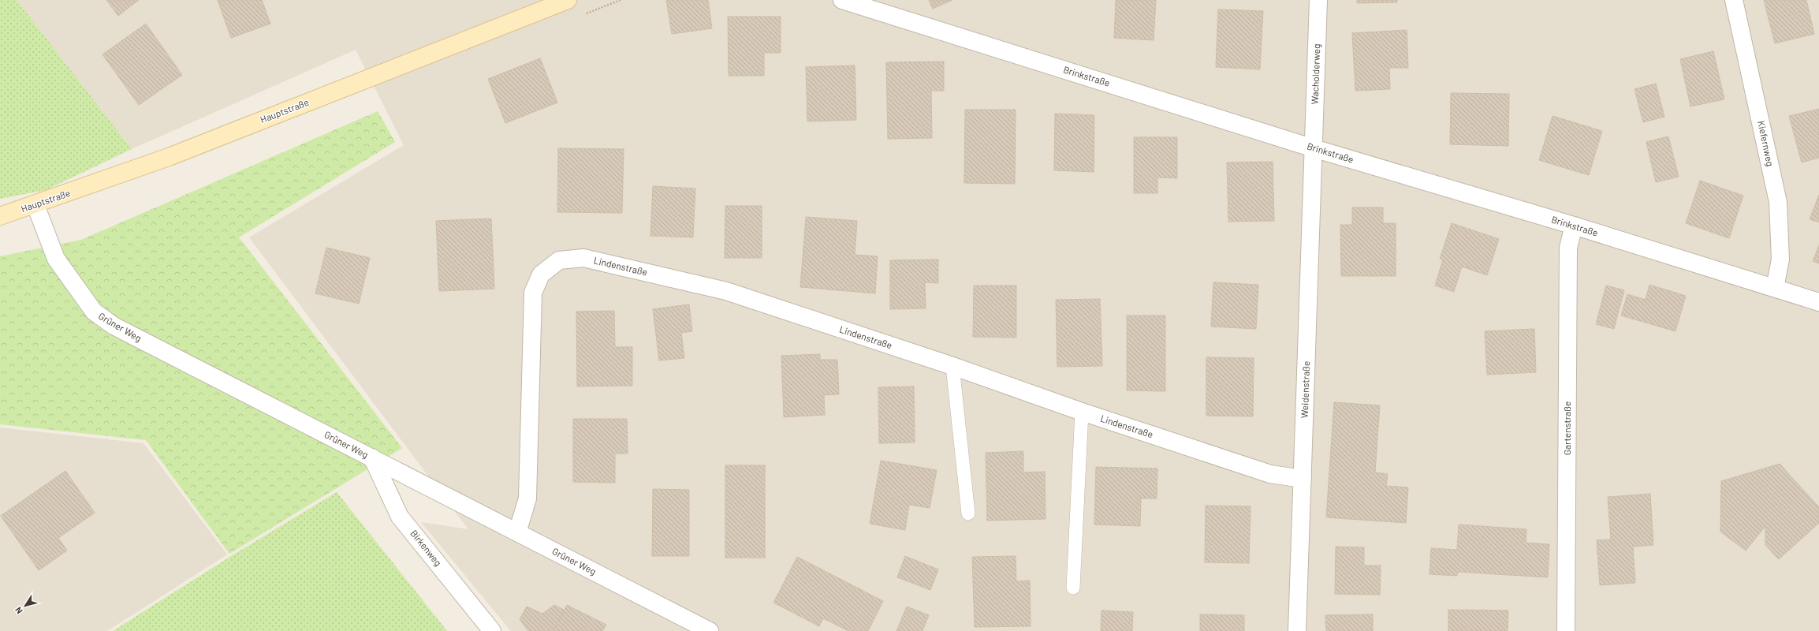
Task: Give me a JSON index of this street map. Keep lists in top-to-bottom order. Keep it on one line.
{"streets":{"street":["Wacholderweg","Brinkstraße","Hauptstraße","Kiefernweg","Lindenstraße","Grüner Weg","Weidenstraße","Gartenstraße","Birkenweg"]},"crossings":[["Wacholderweg","Brinkstraße"],["Wacholderweg","Weidenstraße"],["Brinkstraße","Kiefernweg"],["Brinkstraße","Weidenstraße"],["Brinkstraße","Gartenstraße"],["Hauptstraße","Grüner Weg"],["Lindenstraße","Grüner Weg"],["Lindenstraße","Weidenstraße"],["Grüner Weg","Birkenweg"]],"north":"bottom left"}
